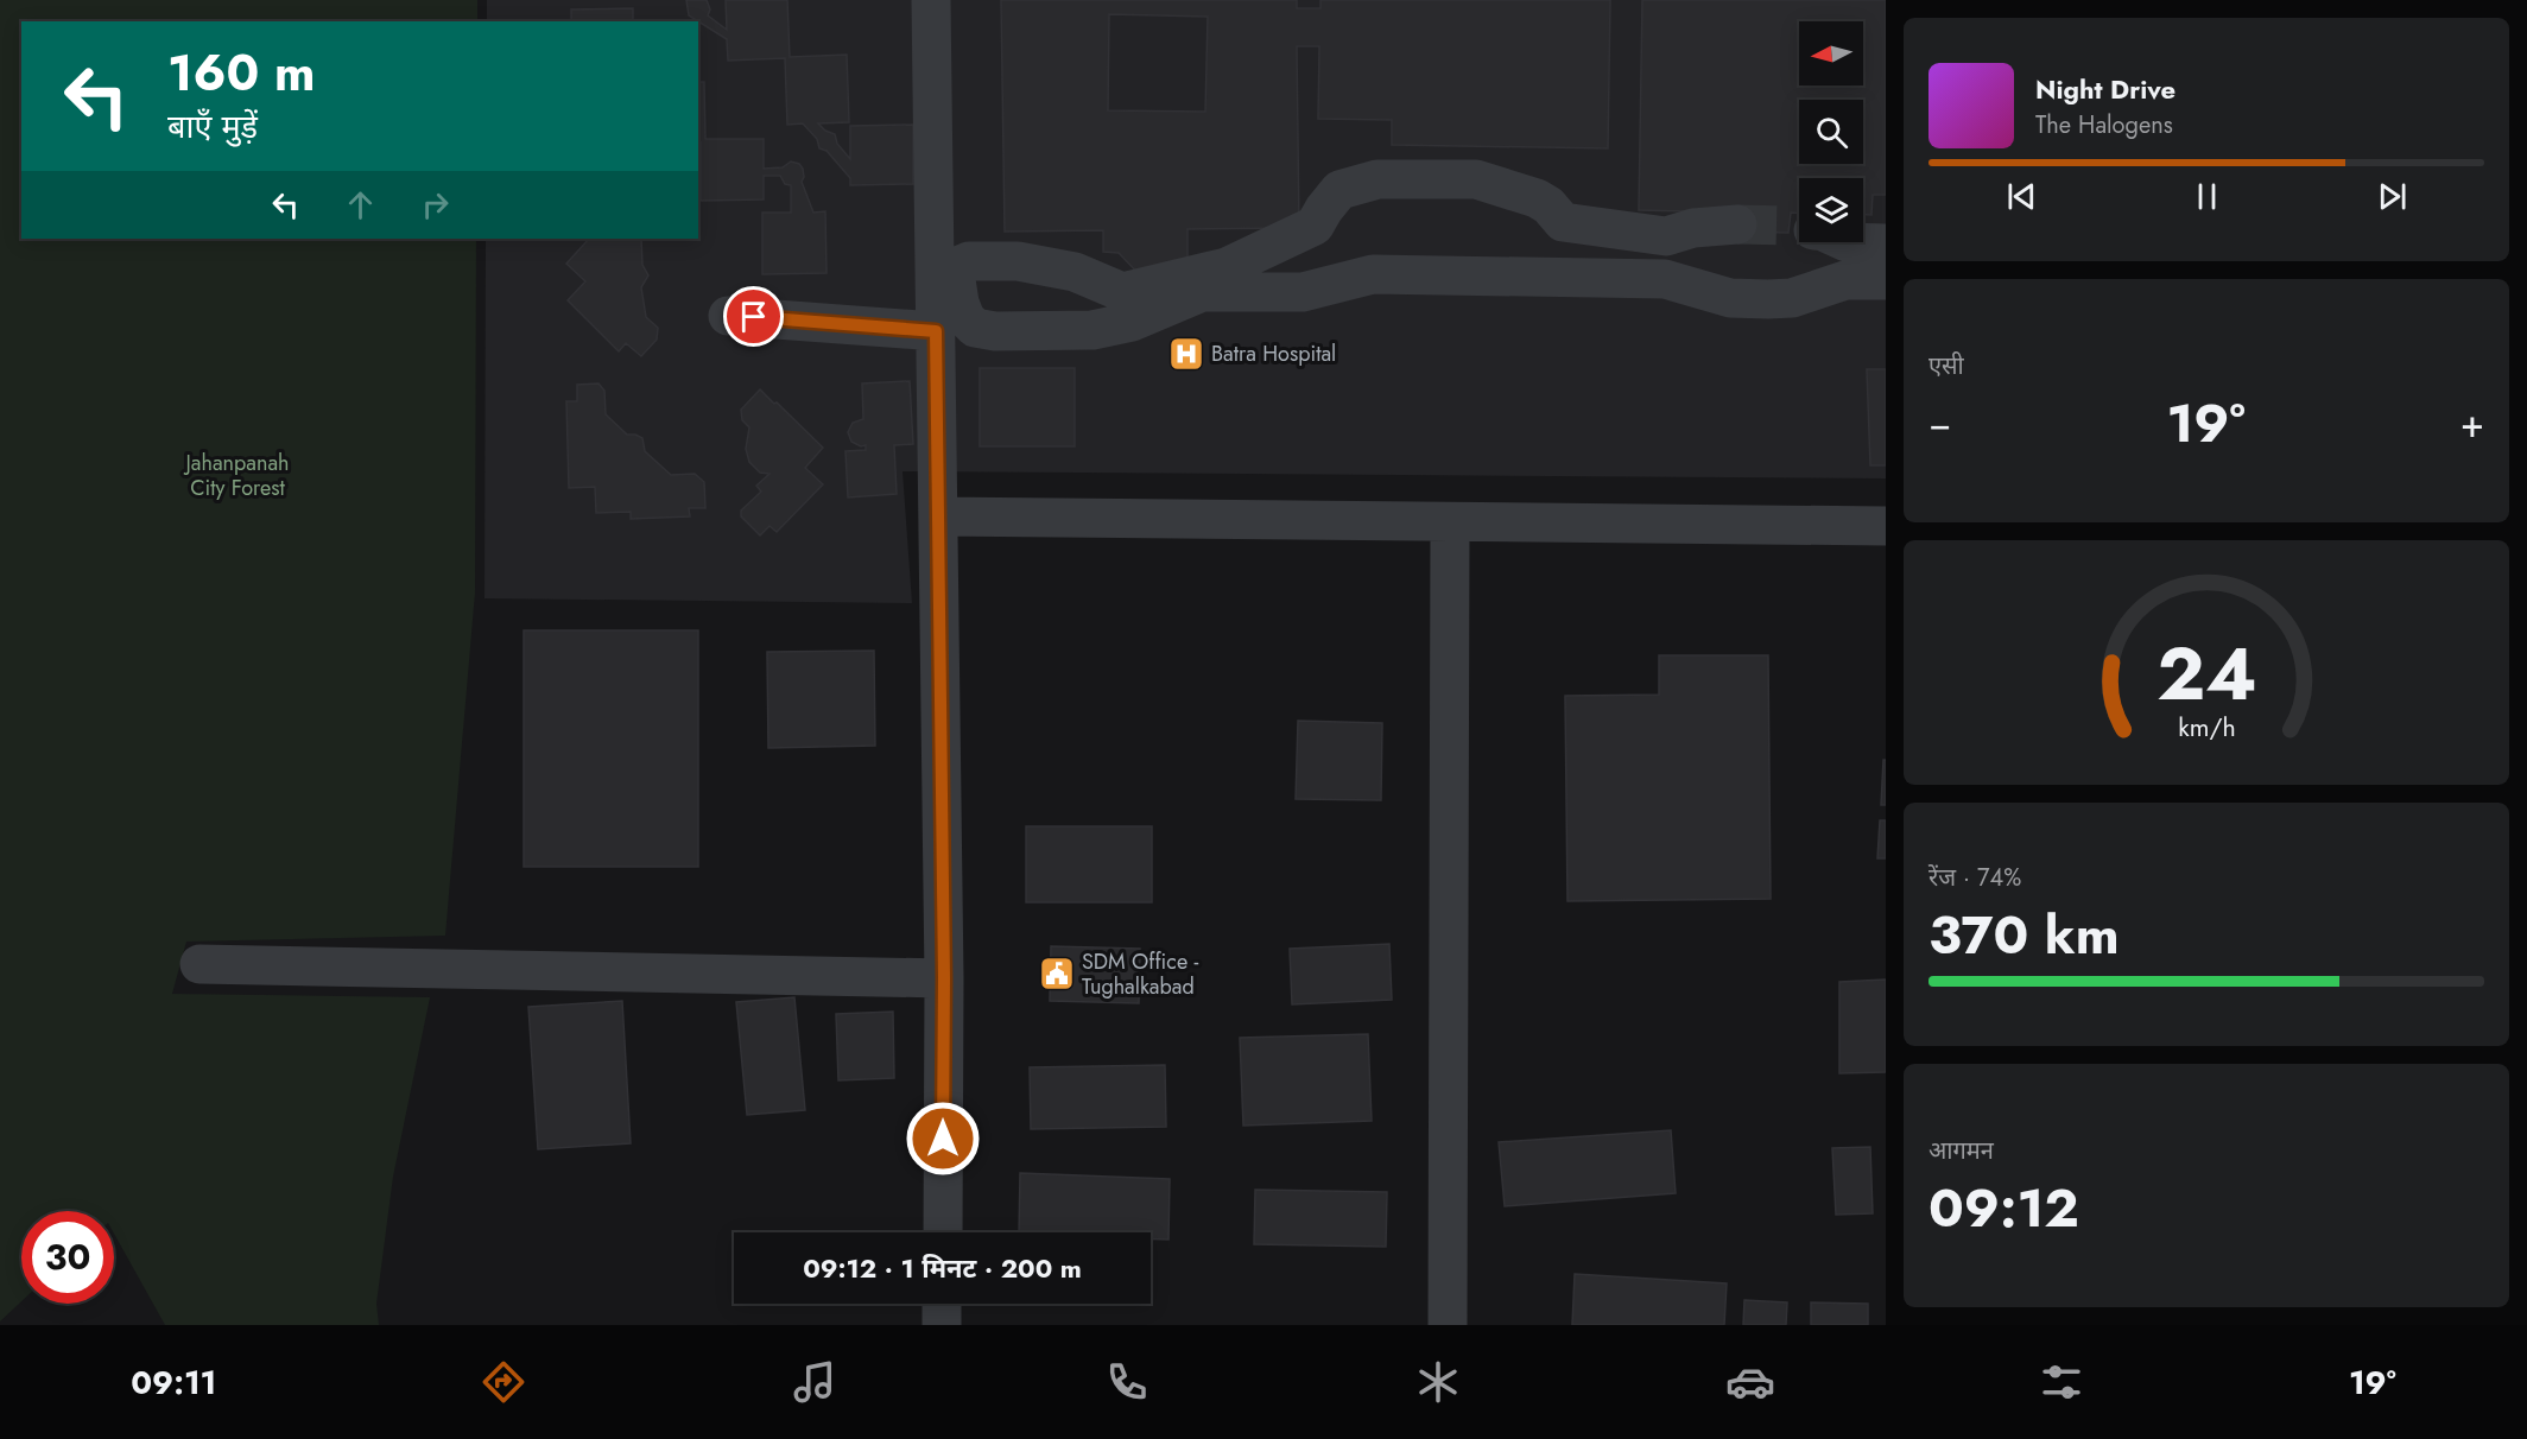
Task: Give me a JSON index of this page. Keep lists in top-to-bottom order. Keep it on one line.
{"parks":["Jahanpanah City Forest"],"places":{"hospital":["Batra Hospital"],"public building":["SDM Office - Tughalkabad"]},"north":"left","page":{"turn":["160 m","बाएँ मुड़ें"],"song":["Night Drive","The Halogens"],"tile":["एसी",["रेंज · 74%","370 km"],["आगमन","09:12"]],"heat":["−","19°","+"],"limit":"30","trip":"09:12 · 1 मिनट · 200 m","tabs":["09:11","19°"],"gauge":["24","km/h"]}}
